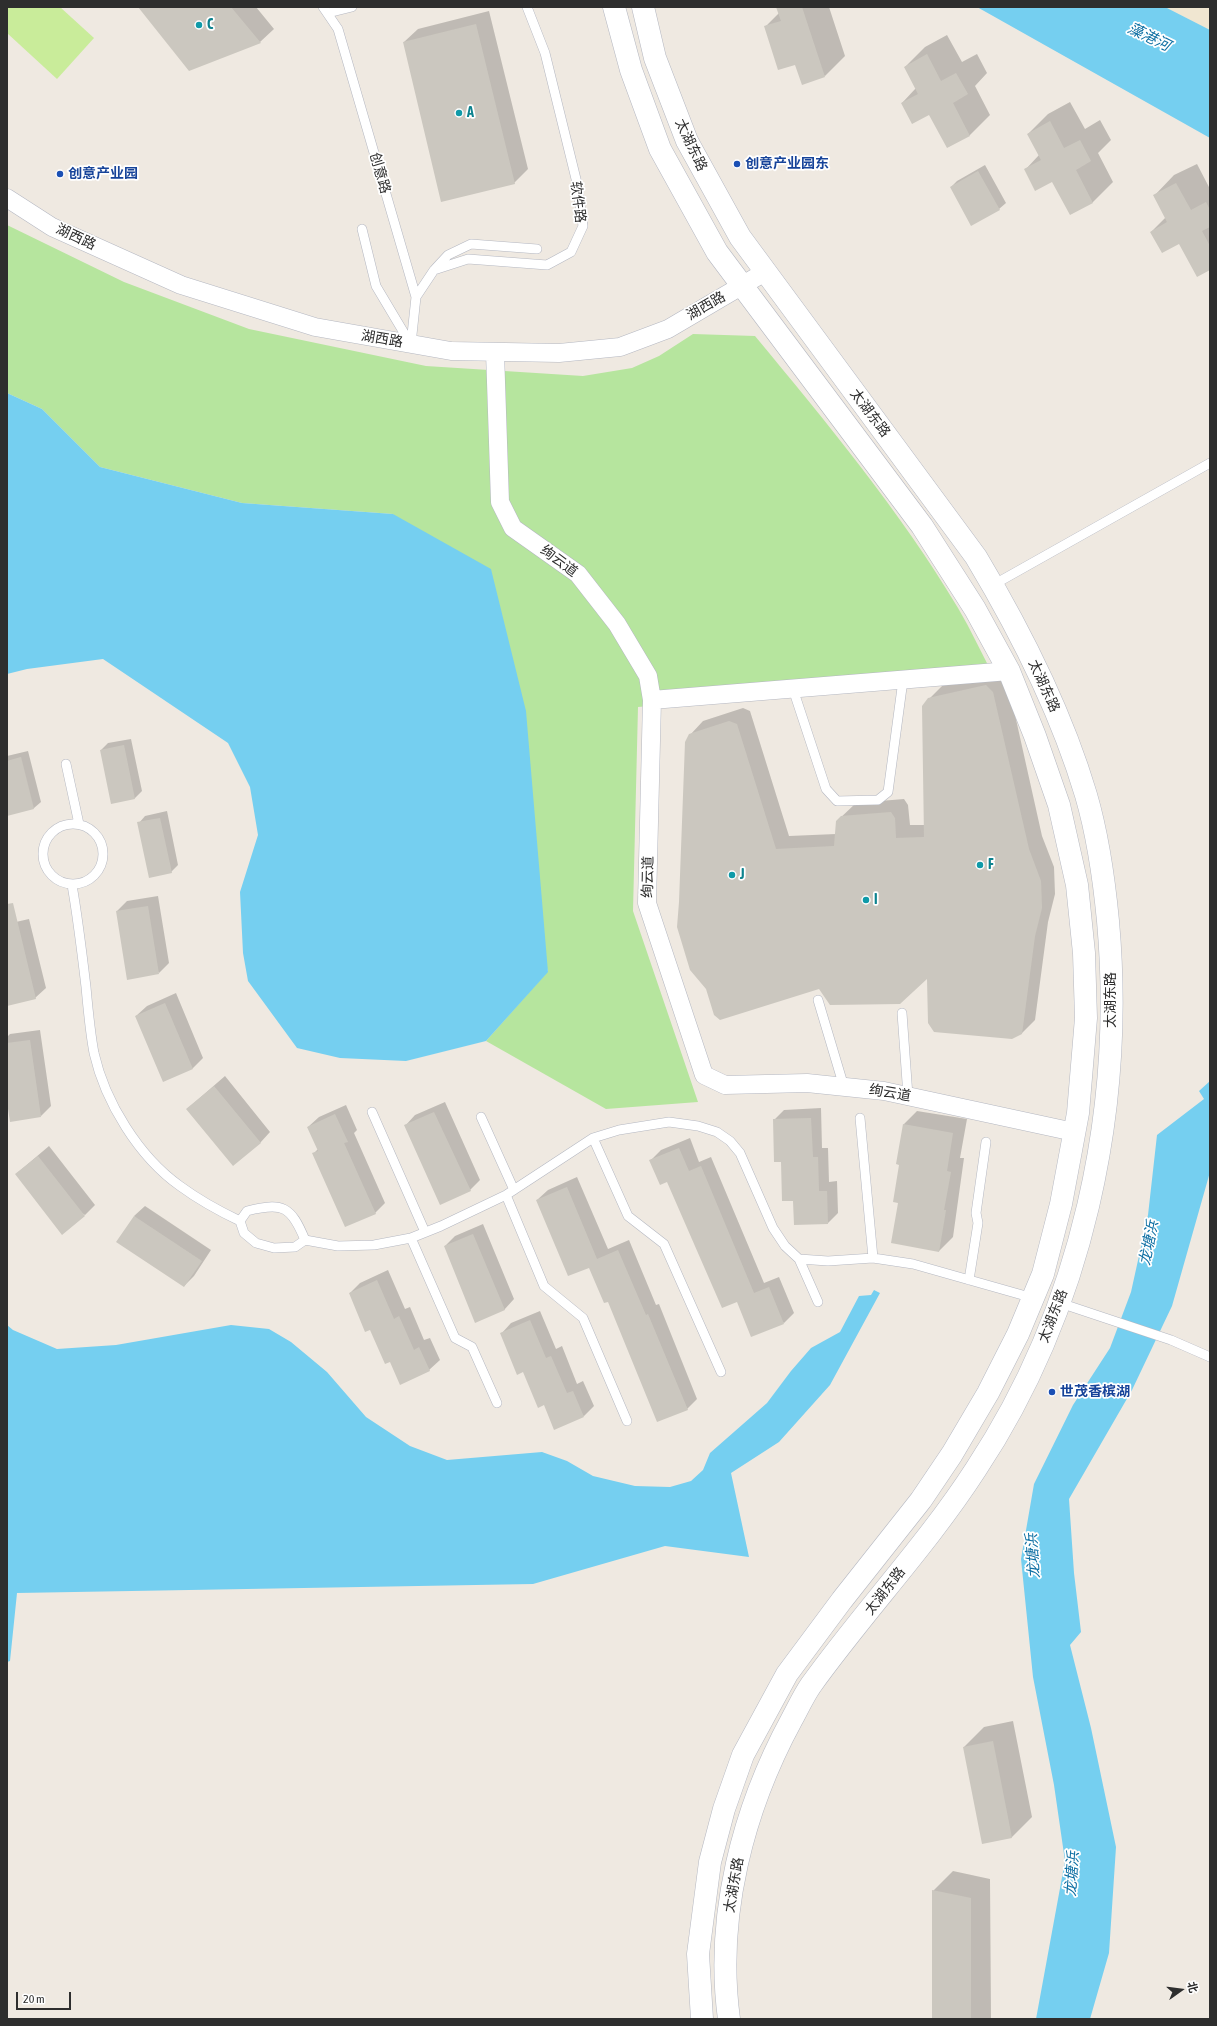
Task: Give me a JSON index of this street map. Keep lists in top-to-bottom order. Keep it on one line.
{"streets":{"main road":["太湖东路"],"street":["湖西路","绚云道"],"lane":["创意路","软件路"]},"crossings":[["太湖东路","湖西路"],["太湖东路","绚云道"],["创意路","湖西路"],["湖西路","绚云道"]],"water":["藻港河","龙塘浜"],"places":["C","A","创意产业园东","创意产业园","F","J","I","世茂香槟湖"],"scale_bar":"20 m","north":"right"}
